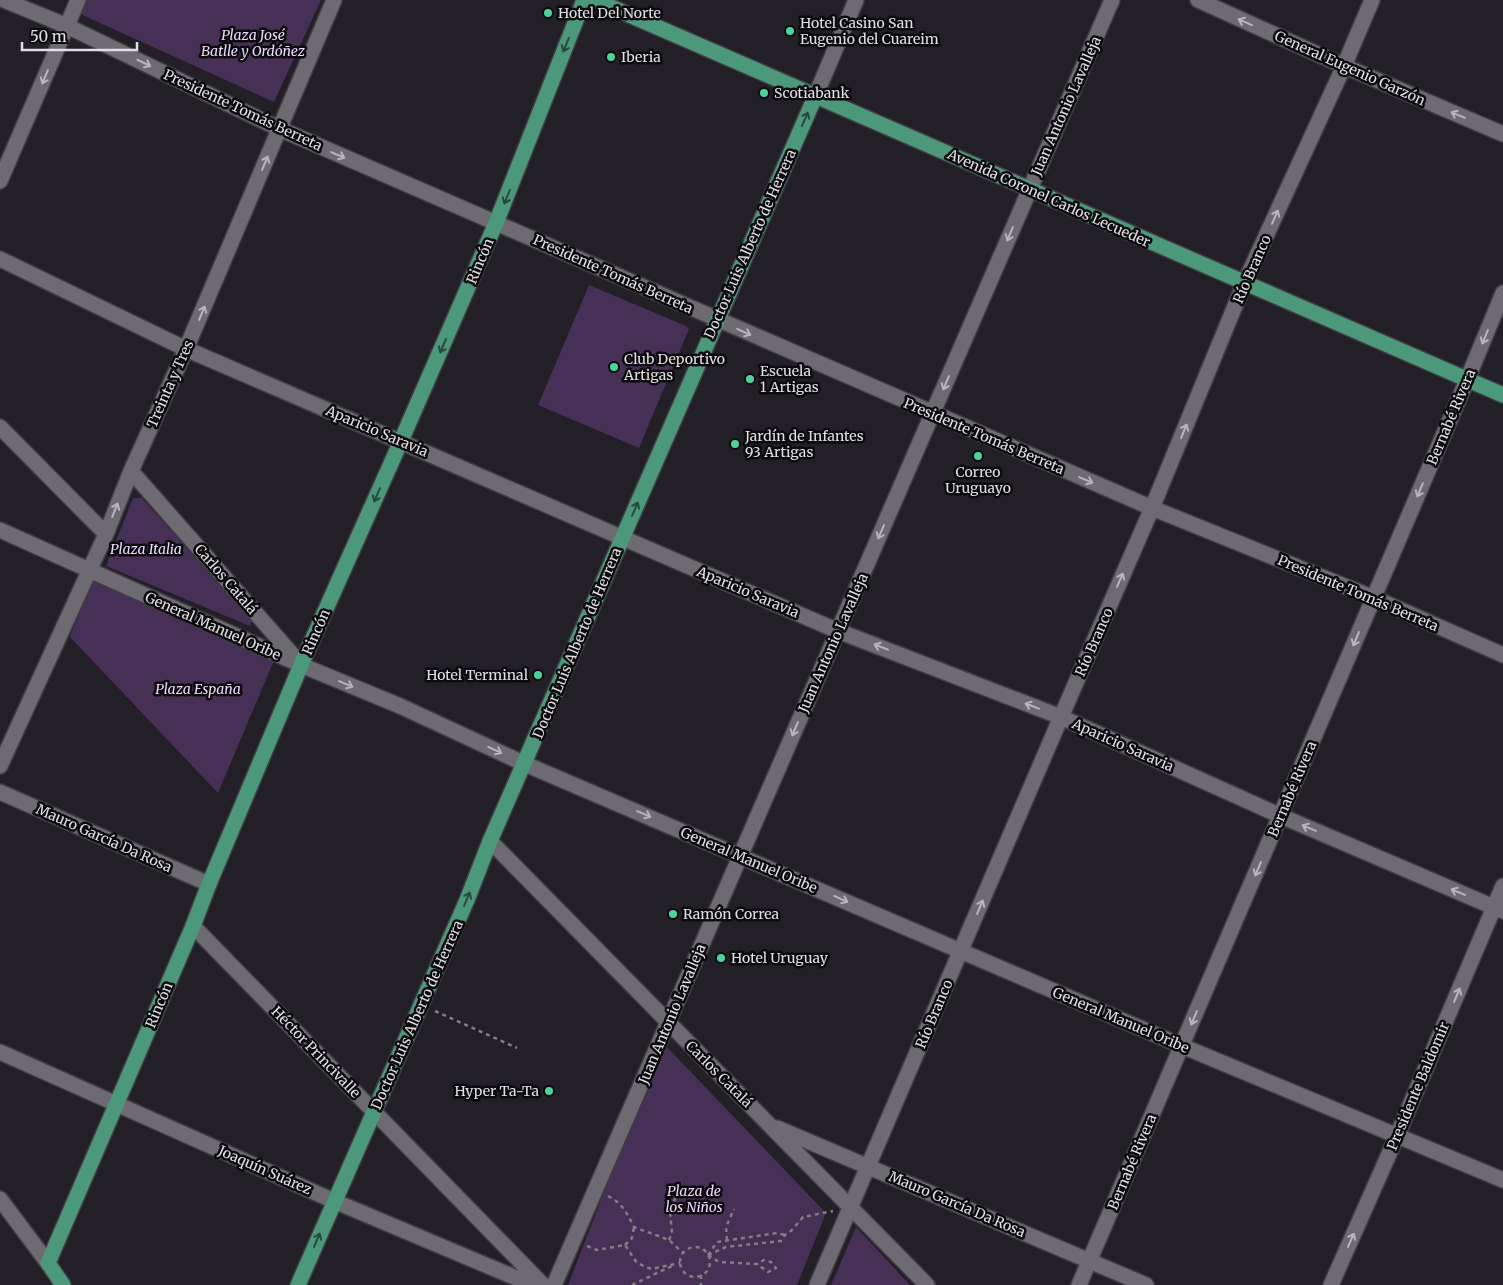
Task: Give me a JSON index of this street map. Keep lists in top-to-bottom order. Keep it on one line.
{"streets":{"main road":["Avenida Coronel Carlos Lecueder","Doctor Luis Alberto de Herrera","Rincón"],"street":["General Eugenio Garzón","Juan Antonio Lavalleja","Presidente Tomás Berreta","Río Branco","Treinta y Tres","Bernabé Rivera","Aparicio Saravia","Carlos Catalá","General Manuel Oribe","Mauro García Da Rosa","Héctor Princivalle","Presidente Baldomir","Joaquín Suárez"]},"crossings":[["General Eugenio Garzón","Río Branco"],["Juan Antonio Lavalleja","Presidente Tomás Berreta"],["Juan Antonio Lavalleja","Avenida Coronel Carlos Lecueder"],["Juan Antonio Lavalleja","Aparicio Saravia"],["Juan Antonio Lavalleja","Carlos Catalá"],["Juan Antonio Lavalleja","General Manuel Oribe"],["Presidente Tomás Berreta","Doctor Luis Alberto de Herrera"],["Presidente Tomás Berreta","Rincón"],["Presidente Tomás Berreta","Río Branco"],["Presidente Tomás Berreta","Treinta y Tres"],["Presidente Tomás Berreta","Bernabé Rivera"],["Avenida Coronel Carlos Lecueder","Doctor Luis Alberto de Herrera"],["Avenida Coronel Carlos Lecueder","Río Branco"],["Avenida Coronel Carlos Lecueder","Bernabé Rivera"],["Doctor Luis Alberto de Herrera","Aparicio Saravia"],["Doctor Luis Alberto de Herrera","Carlos Catalá"],["Doctor Luis Alberto de Herrera","General Manuel Oribe"],["Doctor Luis Alberto de Herrera","Héctor Princivalle"],["Doctor Luis Alberto de Herrera","Joaquín Suárez"],["Rincón","Aparicio Saravia"],["Rincón","Carlos Catalá"],["Rincón","General Manuel Oribe"],["Rincón","Mauro García Da Rosa"],["Rincón","Héctor Princivalle"],["Rincón","Joaquín Suárez"],["Río Branco","Aparicio Saravia"],["Río Branco","Carlos Catalá"],["Río Branco","General Manuel Oribe"],["Río Branco","Mauro García Da Rosa"],["Treinta y Tres","Aparicio Saravia"],["Treinta y Tres","Carlos Catalá"],["Treinta y Tres","General Manuel Oribe"],["Bernabé Rivera","Aparicio Saravia"],["Bernabé Rivera","General Manuel Oribe"],["Bernabé Rivera","Mauro García Da Rosa"],["Aparicio Saravia","Presidente Baldomir"],["Carlos Catalá","General Manuel Oribe"],["Carlos Catalá","Mauro García Da Rosa"],["General Manuel Oribe","Presidente Baldomir"]],"one_way":["General Eugenio Garzón","Juan Antonio Lavalleja","Presidente Tomás Berreta","Doctor Luis Alberto de Herrera","Rincón","Río Branco","Treinta y Tres","Bernabé Rivera","General Manuel Oribe","Presidente Baldomir"],"parks":["Plaza José Batlle y Ordóñez","Plaza Italia","Plaza España","Plaza de los Niños"],"places":["Hotel Del Norte","Hotel Casino San Eugenio del Cuareim","Iberia","Scotiabank","Club Deportivo Artigas","Escuela 1 Artigas","Jardín de Infantes 93 Artigas","Correo Uruguayo","Hotel Terminal","Ramón Correa","Hotel Uruguay","Hyper Ta-Ta"],"scale_bar":"50 m"}
